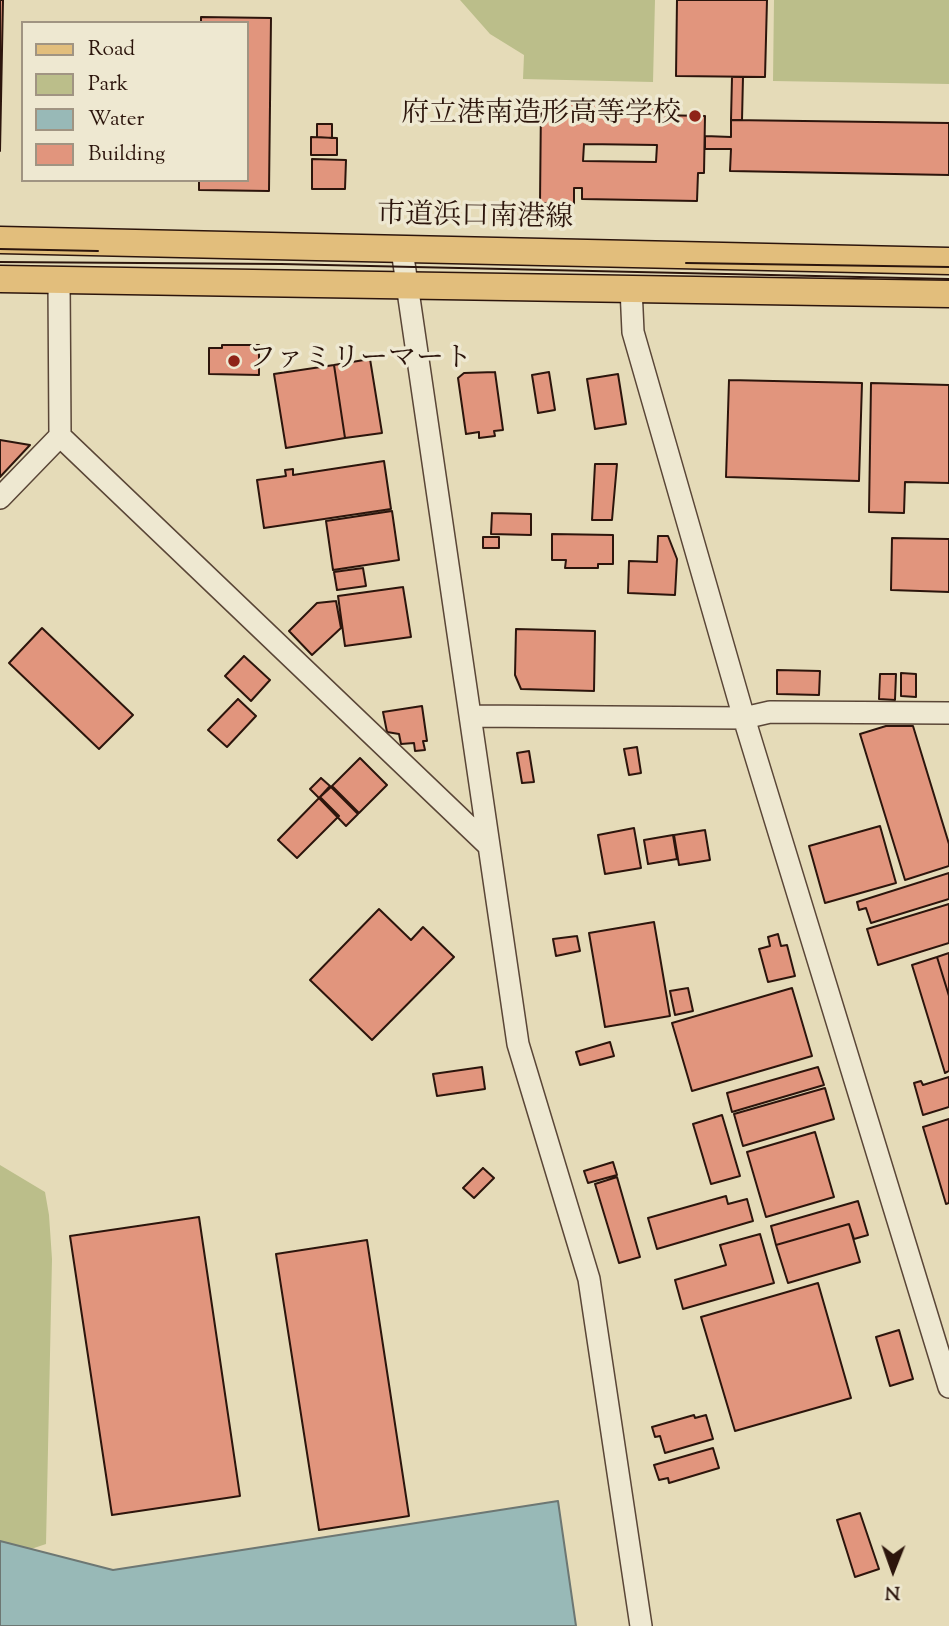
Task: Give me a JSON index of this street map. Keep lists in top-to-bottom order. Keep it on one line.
{"streets":{"main road":["市道浜口南港線"]},"places":["府立港南造形高等学校","ファミリーマート"],"legend":["Road","Park","Water","Building"],"north":"bottom"}
